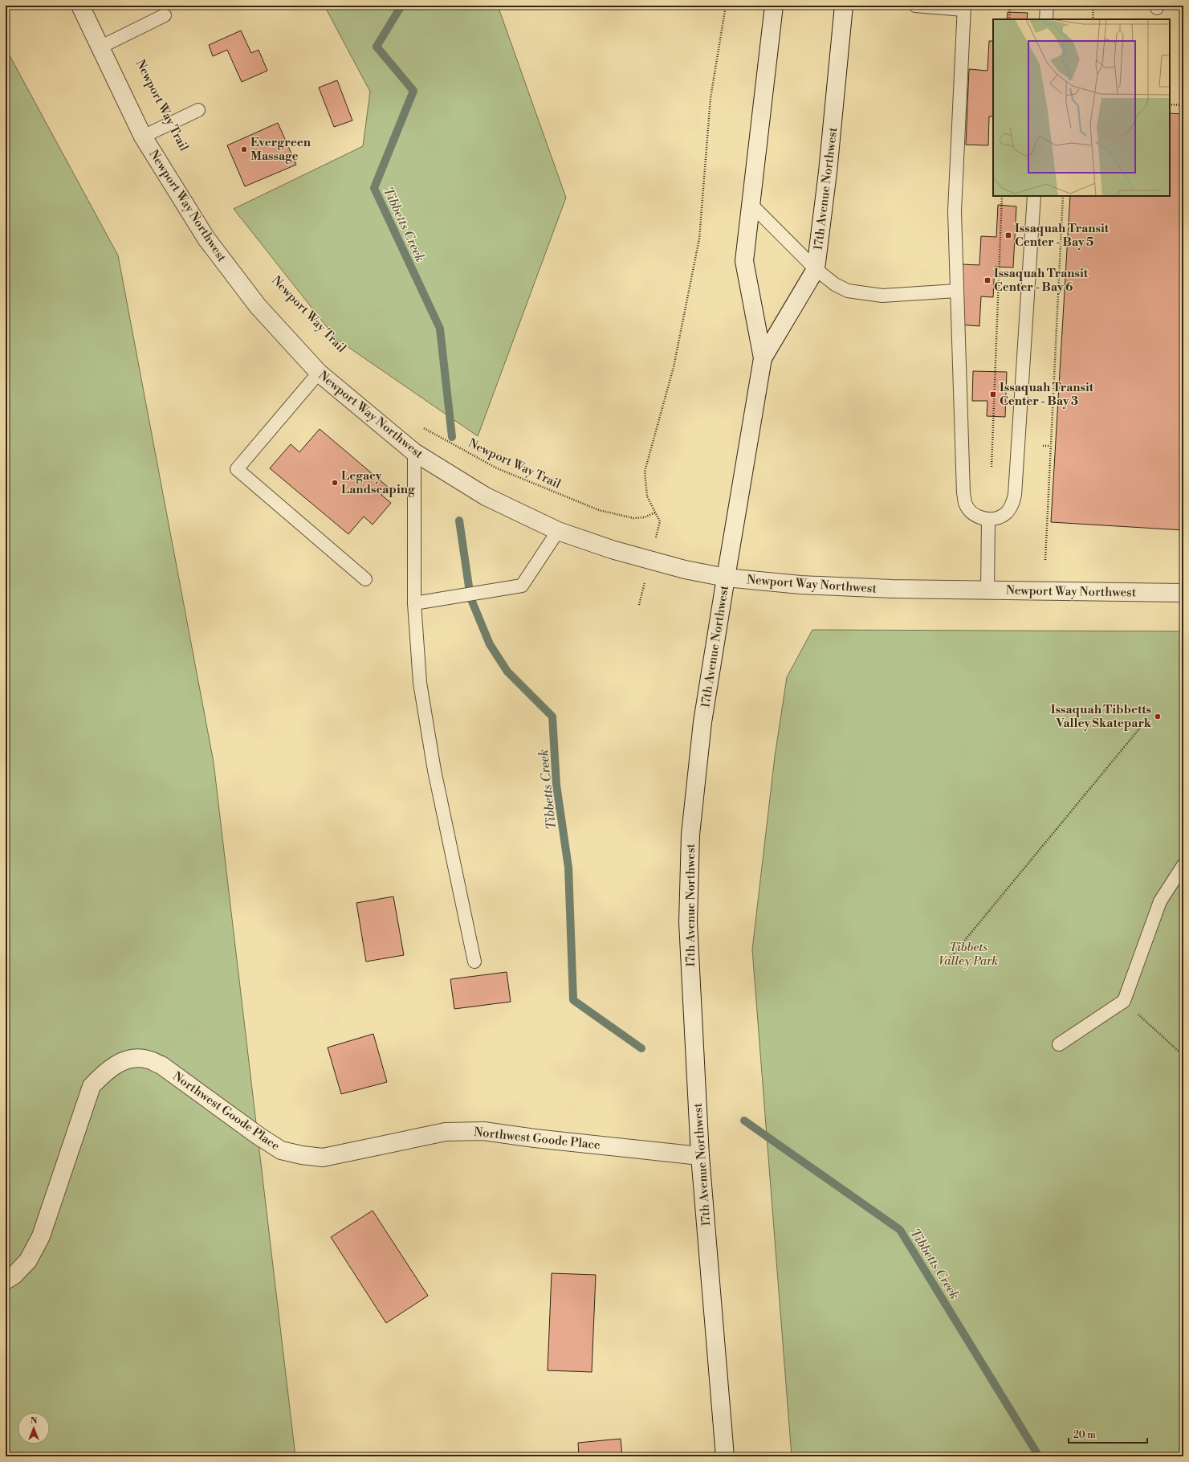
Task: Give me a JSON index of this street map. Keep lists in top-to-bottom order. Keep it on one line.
{"streets":{"street":["17th Avenue Northwest","Newport Way Northwest","Northwest Goode Place"],"path":["Newport Way Trail"]},"crossings":[["17th Avenue Northwest","Newport Way Northwest"],["17th Avenue Northwest","Northwest Goode Place"]],"water":["Tibbetts Creek"],"parks":["Tibbets Valley Park"],"places":{"other":["Evergreen Massage","Legacy Landscaping","Issaquah Tibbetts Valley Skatepark"],"transit":["Issaquah Transit Center - Bay 5","Issaquah Transit Center - Bay 6","Issaquah Transit Center - Bay 3"]},"scale_bar":"20 m","north":"top"}
